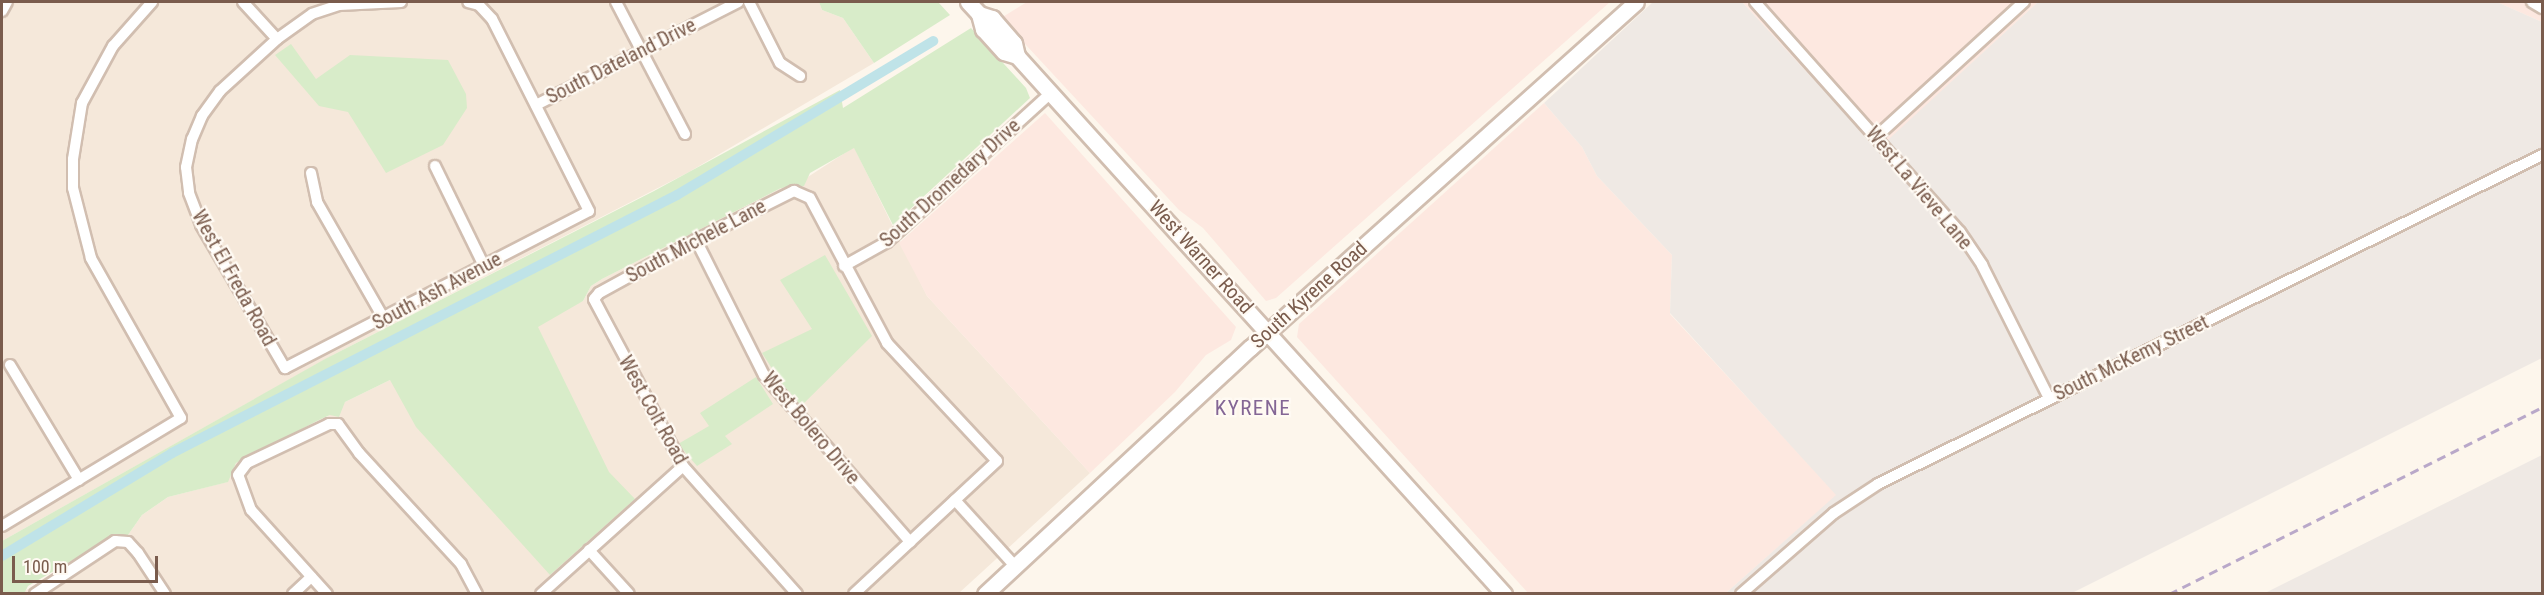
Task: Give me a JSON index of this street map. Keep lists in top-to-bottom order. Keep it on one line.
{"streets":{"main road":["West Warner Road","South Kyrene Road"],"street":["South Dateland Drive","South Dromedary Drive","West La Vieve Lane","South Michele Lane","West El Freda Road","South Ash Avenue","South McKemy Street","West Colt Road","West Bolero Drive"]},"crossings":[["South Dateland Drive","South Ash Avenue"],["South Dromedary Drive","South Michele Lane"],["South Dromedary Drive","West Warner Road"],["West La Vieve Lane","South McKemy Street"],["South Michele Lane","West Colt Road"],["South Michele Lane","West Bolero Drive"],["West Warner Road","South Kyrene Road"],["West El Freda Road","South Ash Avenue"]],"districts":["KYRENE"],"scale_bar":"100 m"}
